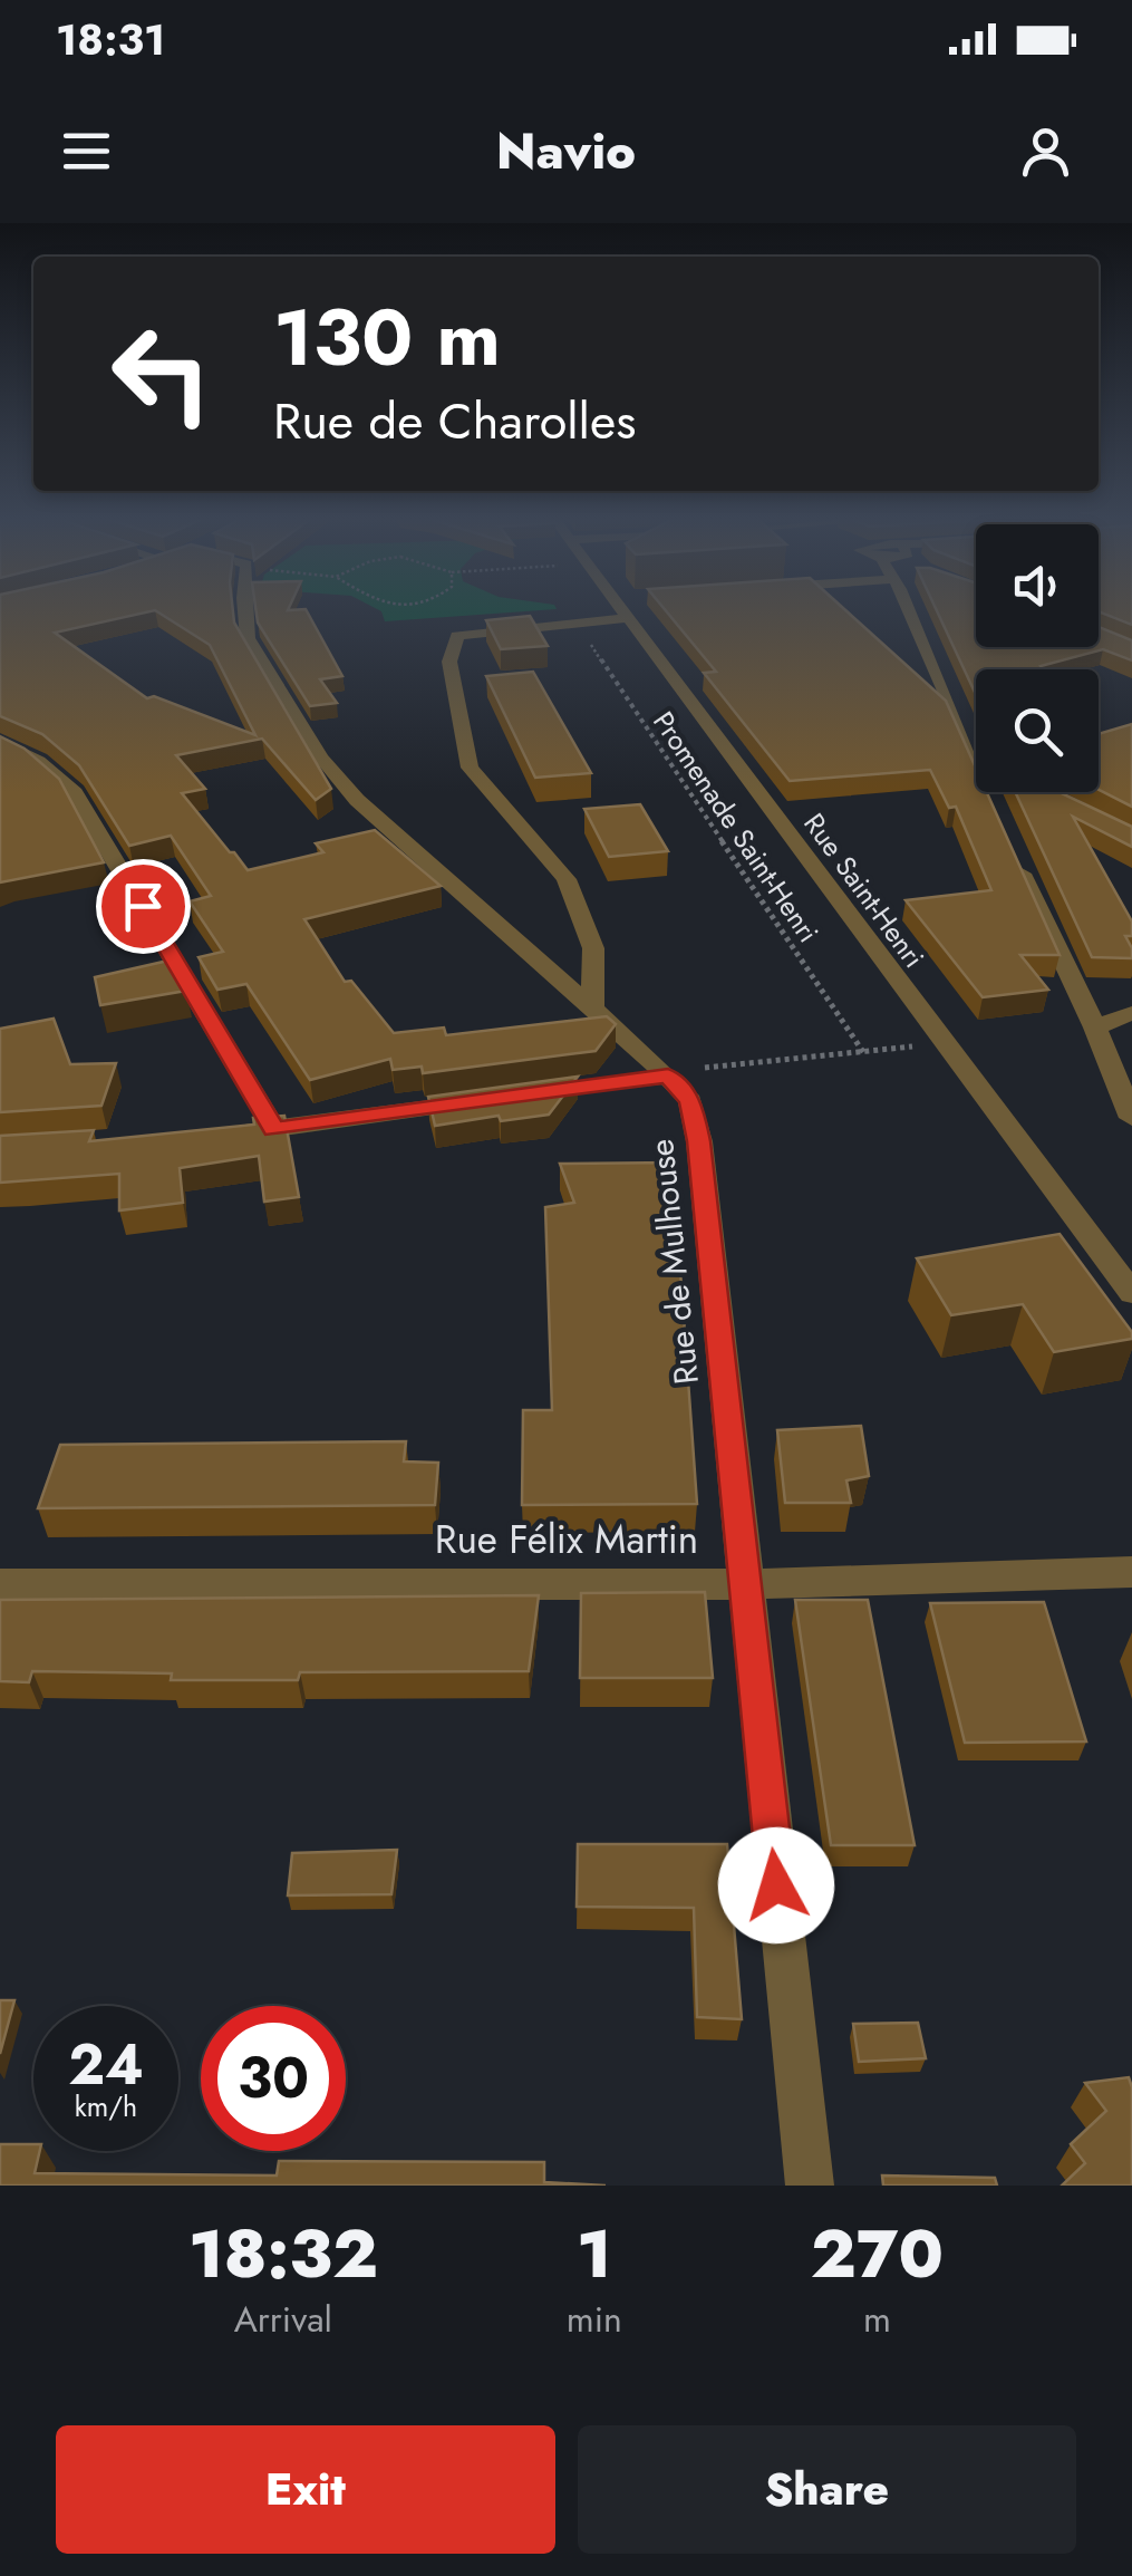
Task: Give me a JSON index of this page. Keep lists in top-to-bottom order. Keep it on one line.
{"streets":{"street":["Rue Saint-Henri","Rue de Mulhouse","Rue Félix Martin"],"path":["Promenade Saint-Henri"]},"crossings":[["Rue de Mulhouse","Rue Félix Martin"]],"page":{"status":"18:31","header":"Navio","turn":["130 m","Rue de Charolles"],"speed":"24 km/h","limit":"30","eta":["18:32","Arrival","1","min","270","m"],"buttons":["Exit","Share"]}}
